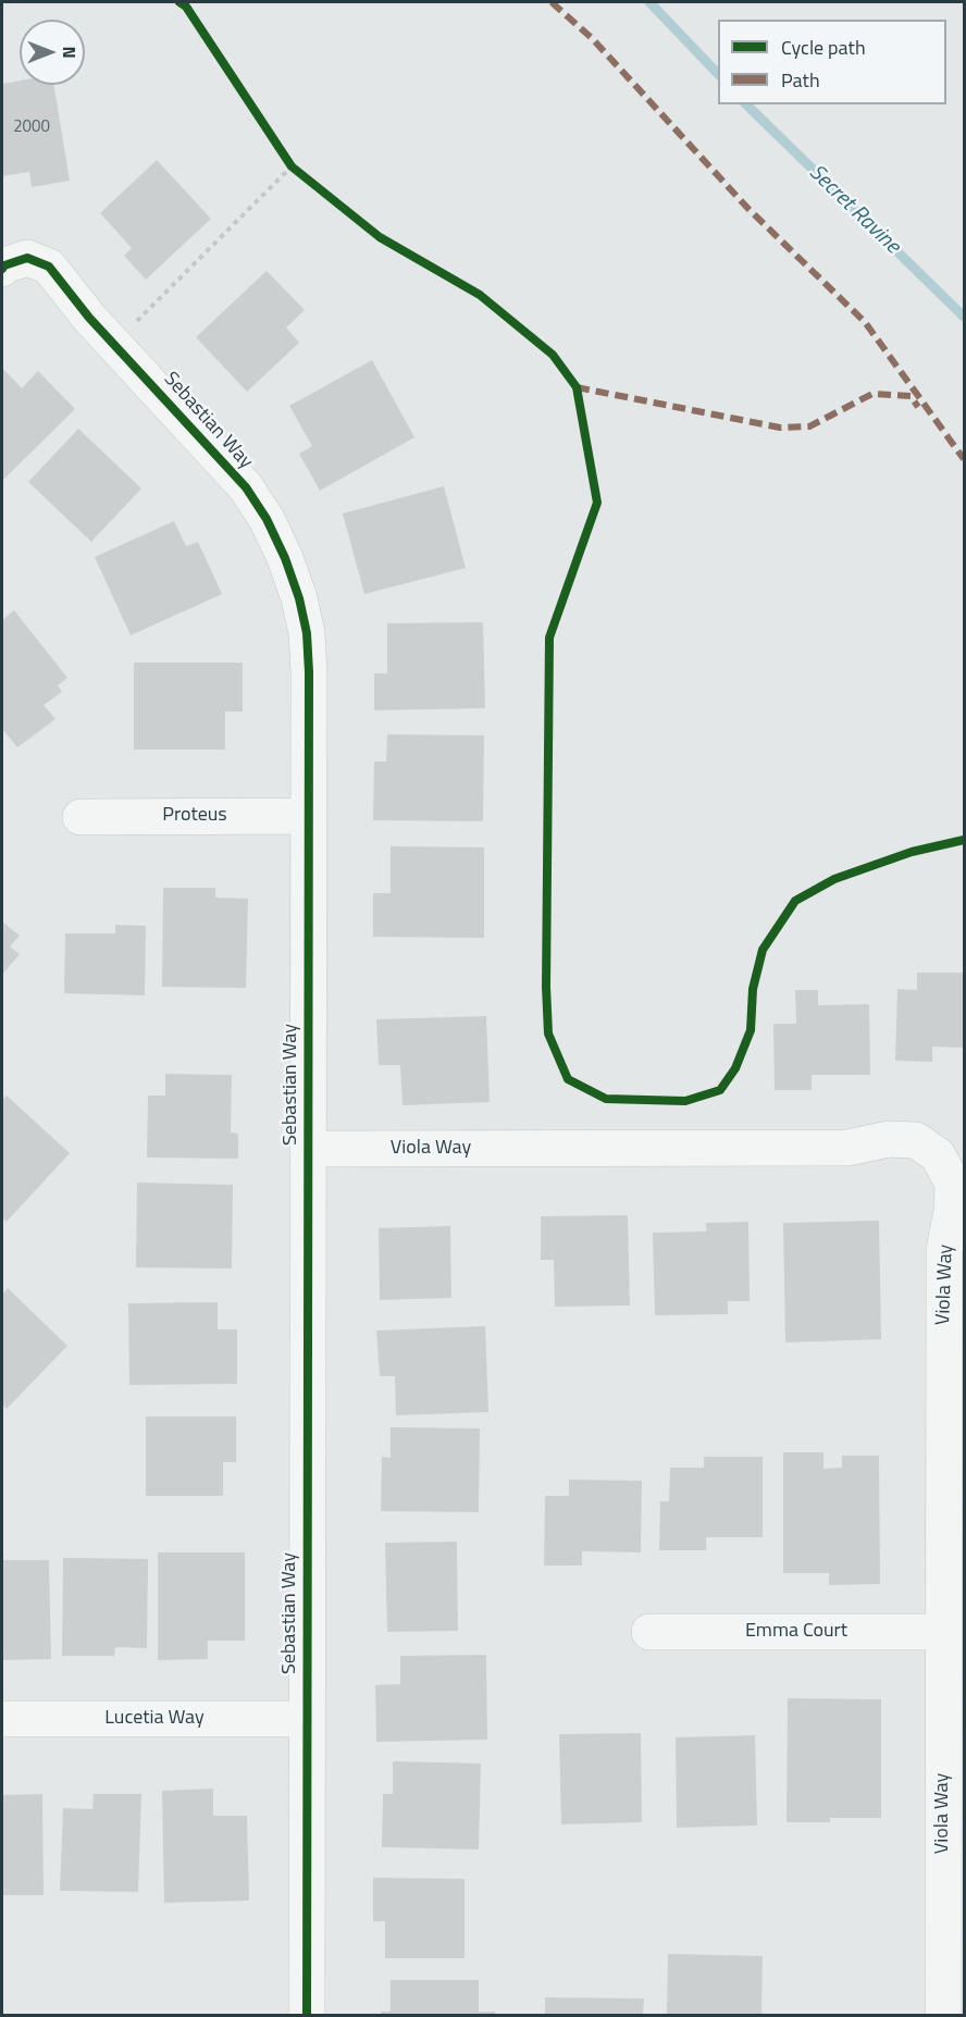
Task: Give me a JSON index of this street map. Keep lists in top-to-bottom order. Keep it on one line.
{"streets":{"street":["Sebastian Way","Proteus","Viola Way","Emma Court","Lucetia Way"]},"crossings":[["Sebastian Way","Proteus"],["Sebastian Way","Viola Way"],["Sebastian Way","Lucetia Way"],["Viola Way","Emma Court"]],"water":["Secret Ravine"],"house_numbers":["2000"],"legend":["Cycle path","Path"],"north":"right"}
